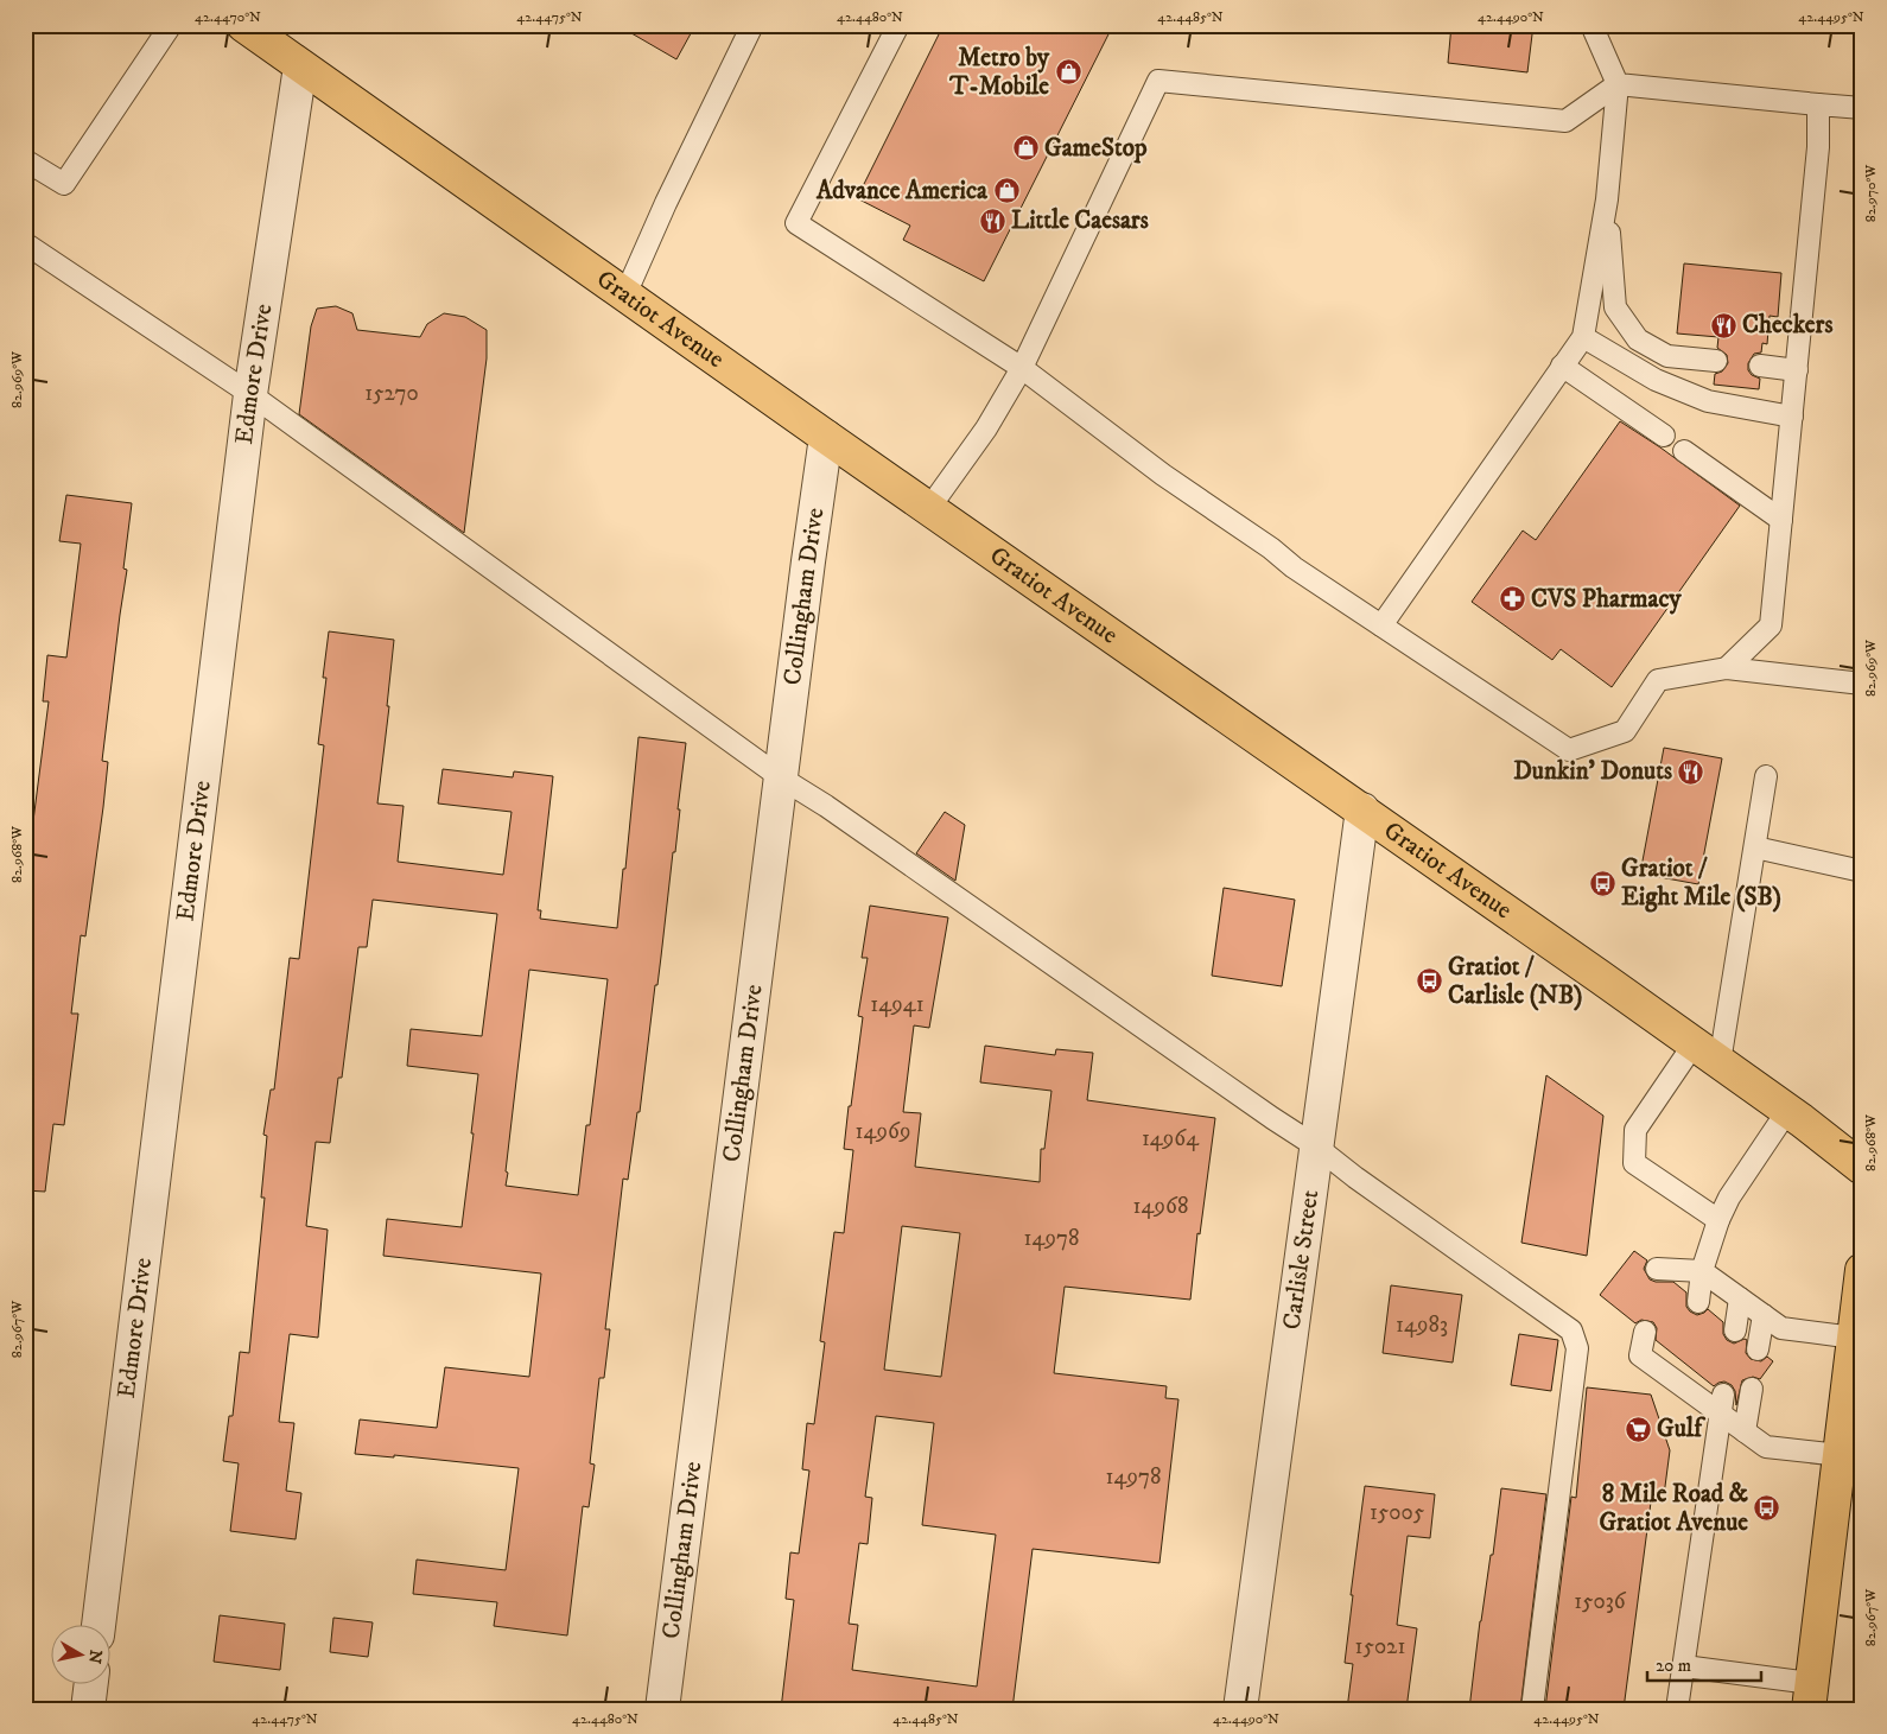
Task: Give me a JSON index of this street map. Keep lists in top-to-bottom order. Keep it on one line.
{"streets":{"main road":["Gratiot Avenue"],"street":["Edmore Drive","Collingham Drive","Carlisle Street"]},"crossings":[["Gratiot Avenue","Edmore Drive"],["Gratiot Avenue","Collingham Drive"],["Gratiot Avenue","Carlisle Street"]],"places":{"shop":["Metro by T-Mobile","GameStop","Advance America"],"restaurant":["Little Caesars","Checkers","Dunkin' Donuts"],"pharmacy":["CVS Pharmacy"],"bus stop":["Gratiot / Eight Mile (SB)","Gratiot / Carlisle (NB)","8 Mile Road & Gratiot Avenue"],"supermarket":["Gulf"]},"house_numbers":["15270","14941","14969","14964","14968","14978","14983","14978","15005","15036","15021"],"scale_bar":"20 m","north":"right","coordinates":["42.4470°N","42.4475°N","42.4480°N","42.4485°N","42.4490°N","42.4495°N","82.970°W","82.969°W","82.968°W","82.967°W"]}
